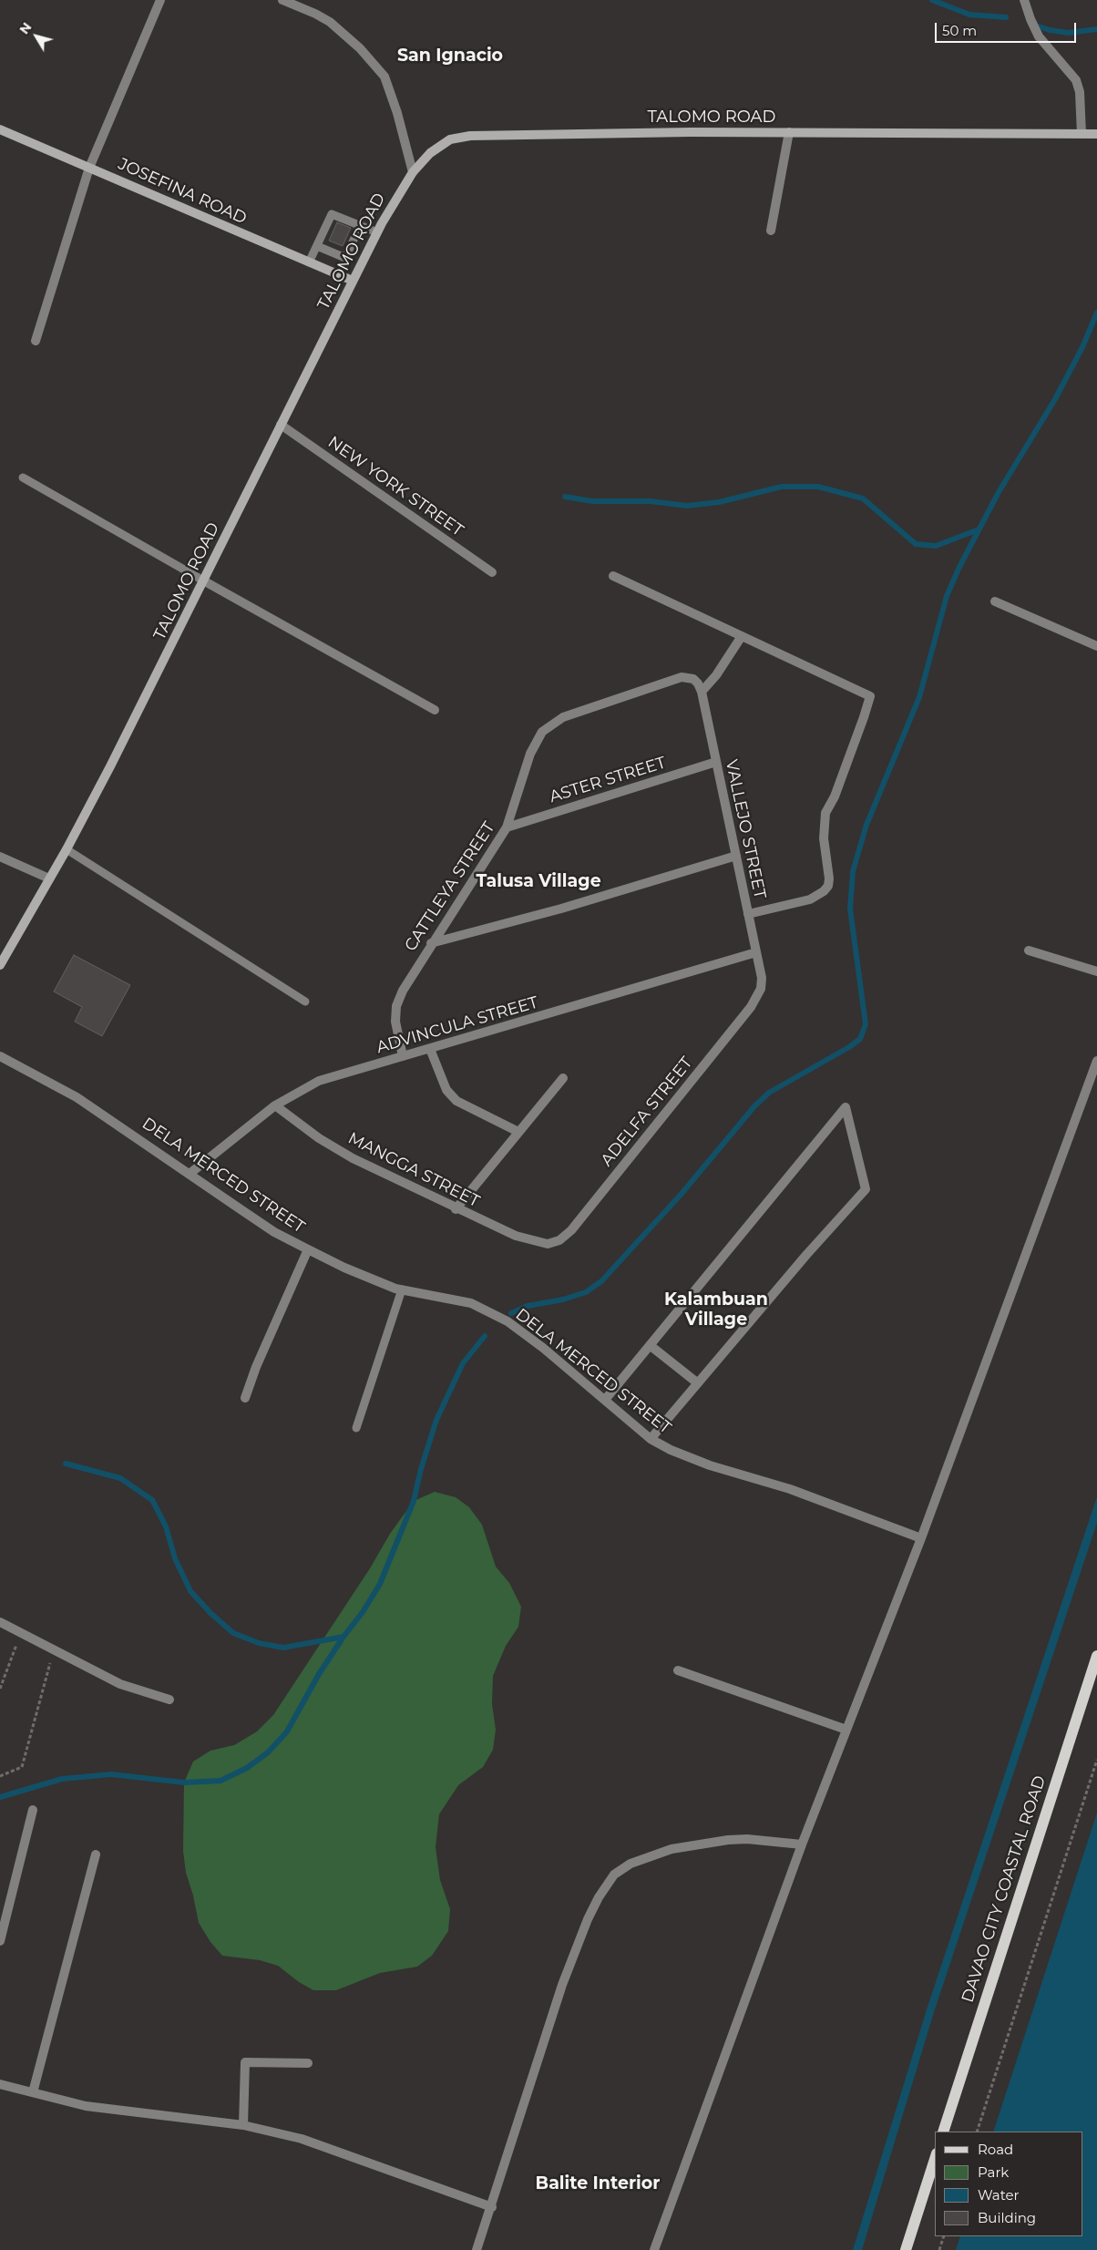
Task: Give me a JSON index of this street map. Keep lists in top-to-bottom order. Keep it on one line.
{"streets":{"main road":["DAVAO CITY COASTAL ROAD"],"street":["TALOMO ROAD","JOSEFINA ROAD","NEW YORK STREET","ASTER STREET","VALLEJO STREET","CATTLEYA STREET","ADVINCULA STREET","ADELFA STREET","MANGGA STREET","DELA MERCED STREET"]},"crossings":[["TALOMO ROAD","JOSEFINA ROAD"],["TALOMO ROAD","NEW YORK STREET"],["ASTER STREET","VALLEJO STREET"],["ASTER STREET","CATTLEYA STREET"],["VALLEJO STREET","CATTLEYA STREET"],["VALLEJO STREET","ADVINCULA STREET"],["VALLEJO STREET","ADELFA STREET"],["CATTLEYA STREET","ADVINCULA STREET"],["ADVINCULA STREET","MANGGA STREET"],["ADVINCULA STREET","DELA MERCED STREET"],["ADELFA STREET","MANGGA STREET"]],"districts":["San Ignacio","Talusa Village","Kalambuan Village","Balite Interior"],"legend":["Road","Park","Water","Building"],"scale_bar":"50 m","north":"top left"}
